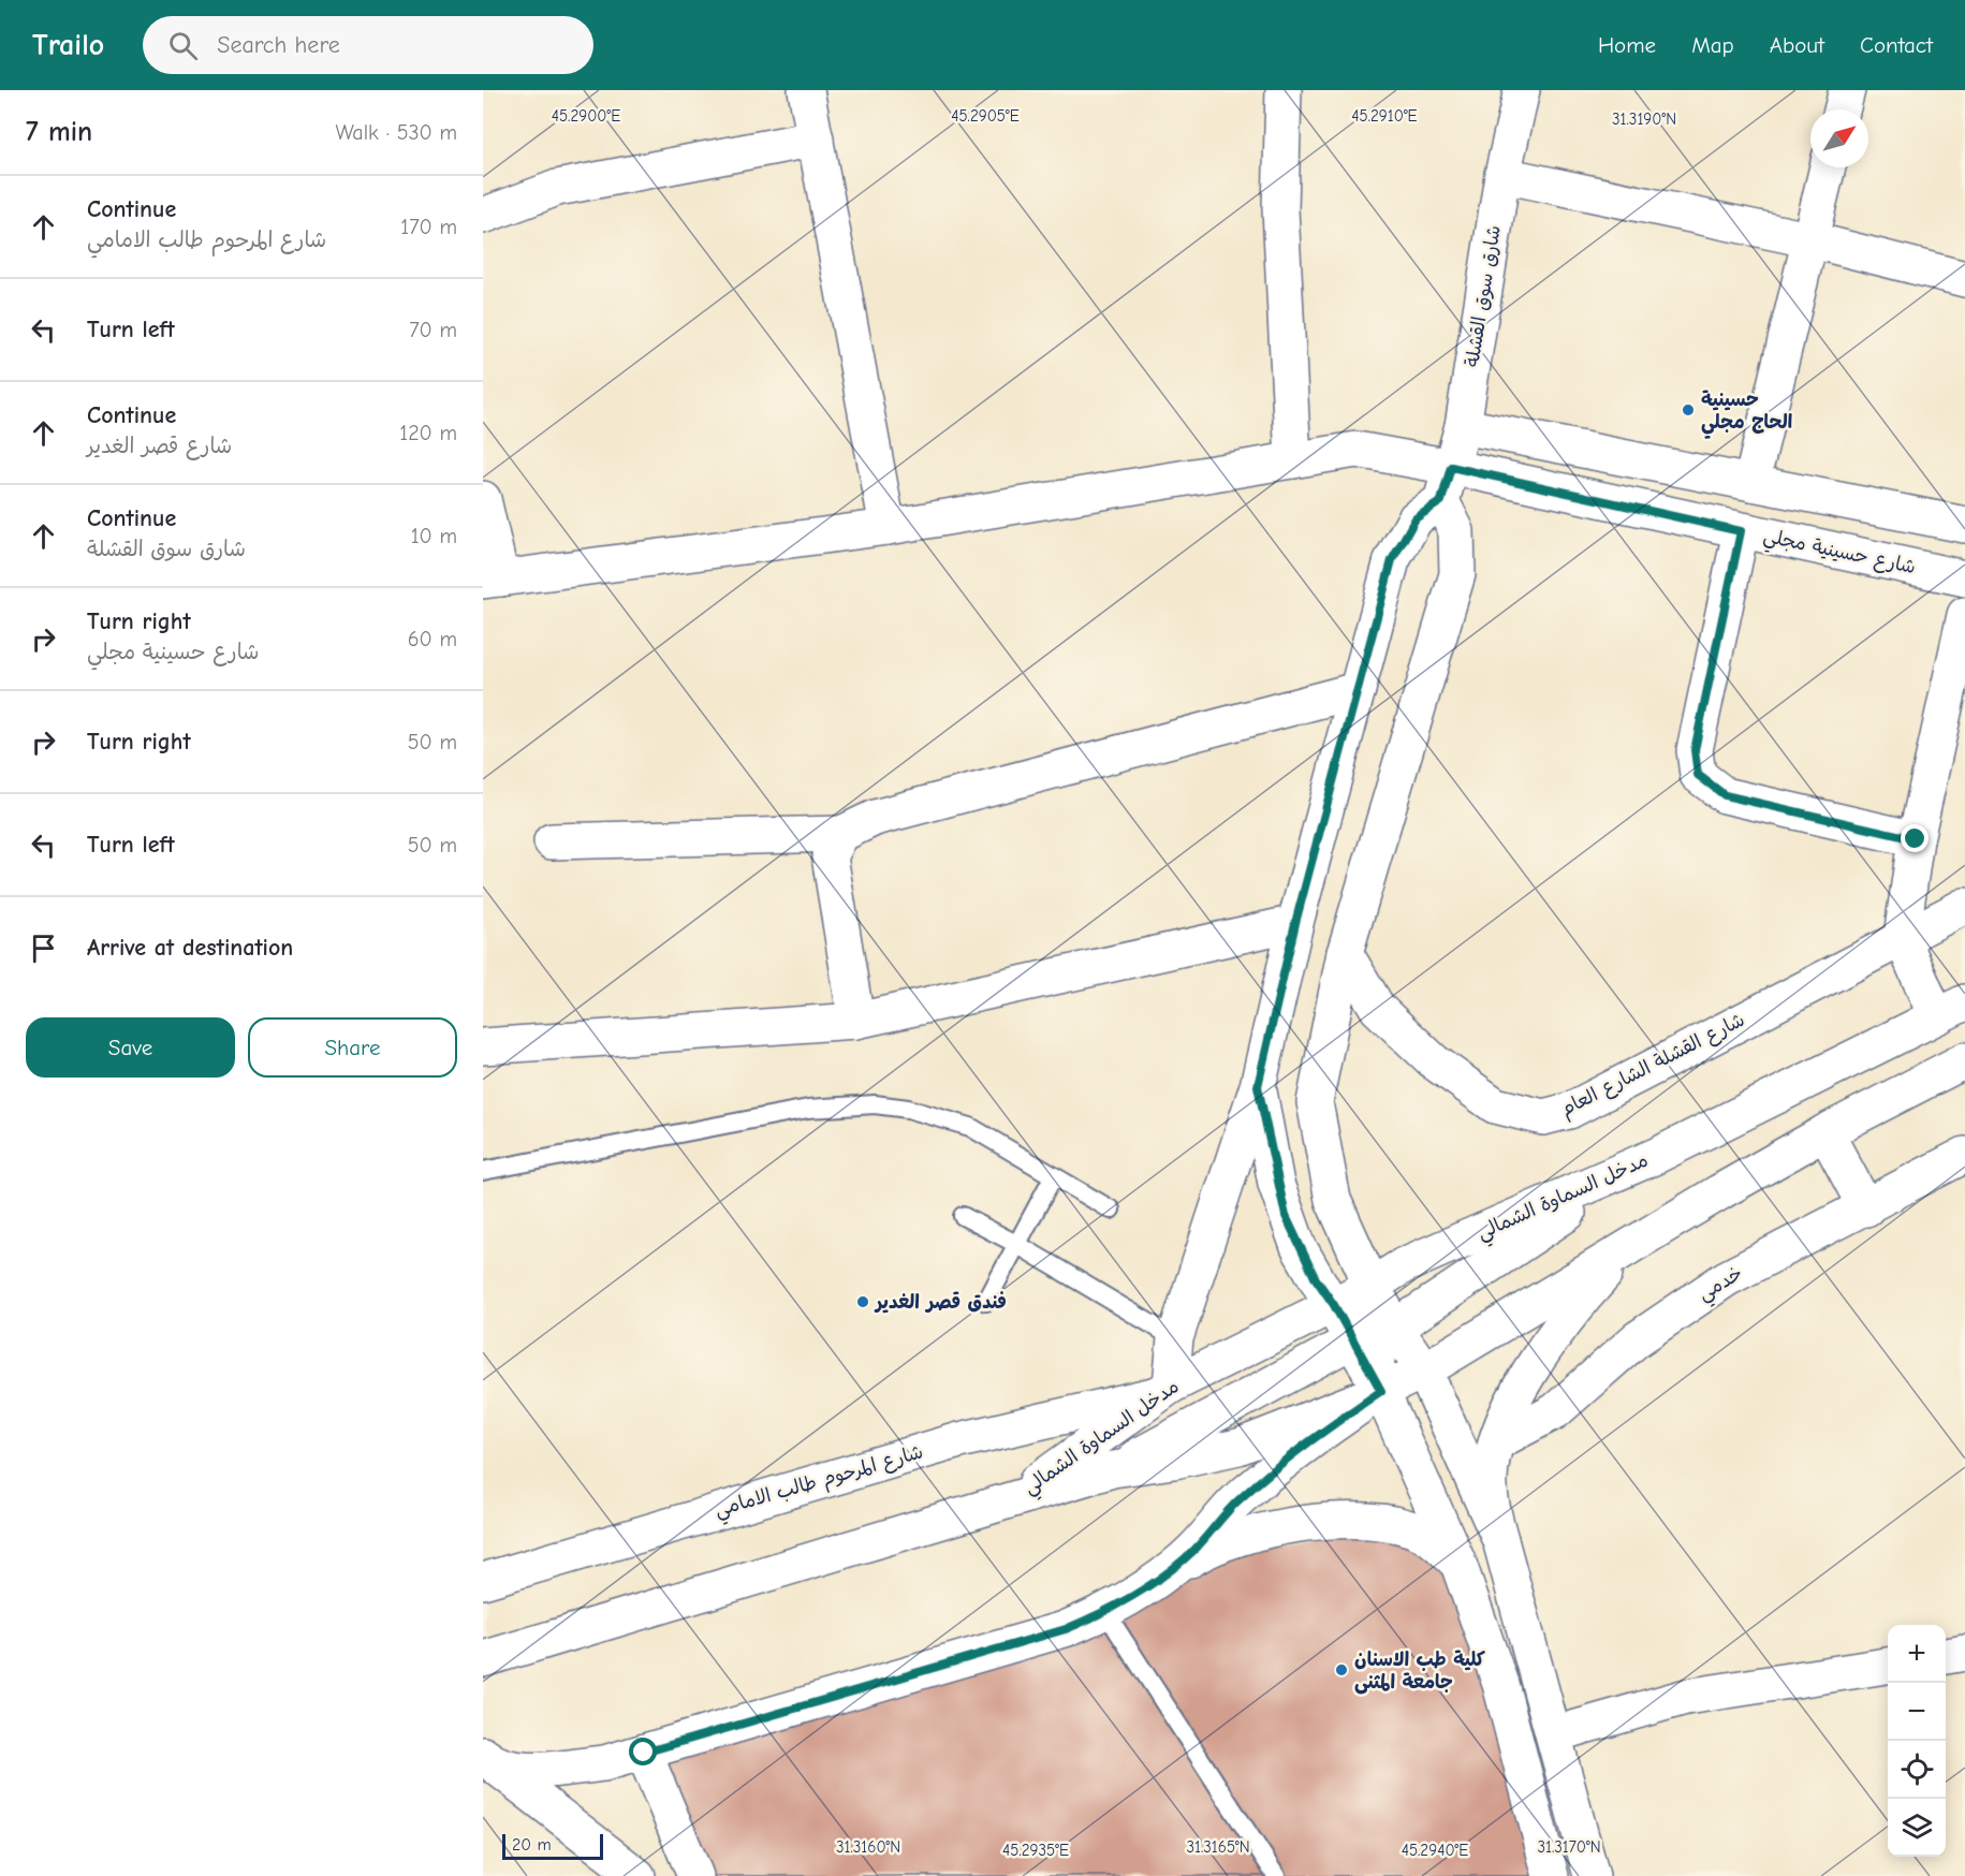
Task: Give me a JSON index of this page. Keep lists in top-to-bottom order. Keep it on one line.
{"streets":{"main road":["شارق سوق القشلة","شارع حسينية مجلي","شارع القشلة الشارع العام","مدخل السماوة الشمالي","خدمي","شارع المرحوم طالب الامامي"]},"crossings":[["شارق سوق القشلة","شارع حسينية مجلي"],["مدخل السماوة الشمالي","شارع المرحوم طالب الامامي"]],"places":["حسينية الحاج مجلي","فندق قصر الغدير","كلية طب الاسنان جامعة المثنى"],"scale_bar":"20 m","north":"top right","page":{"header":"Trailo","search":"Search here","nav":["Home","Map","About","Contact"],"heading":["7 min","Walk · 530 m"],"list":[["Continue","شارع المرحوم طالب الامامي","170 m"],["Turn left","70 m"],["Continue","شارع قصر الغدير","120 m"],["Continue","شارق سوق القشلة","10 m"],["Turn right","شارع حسينية مجلي","60 m"],["Turn right","50 m"],["Turn left","50 m"],"Arrive at destination"],"buttons":["Save","Share"],"map_buttons":["+","−"],"scale":"20 m"},"coordinates":["45.2900°E","45.2905°E","45.2910°E","31.3190°N","31.3160°N","31.3165°N","31.3170°N","45.2935°E","45.2940°E"]}
